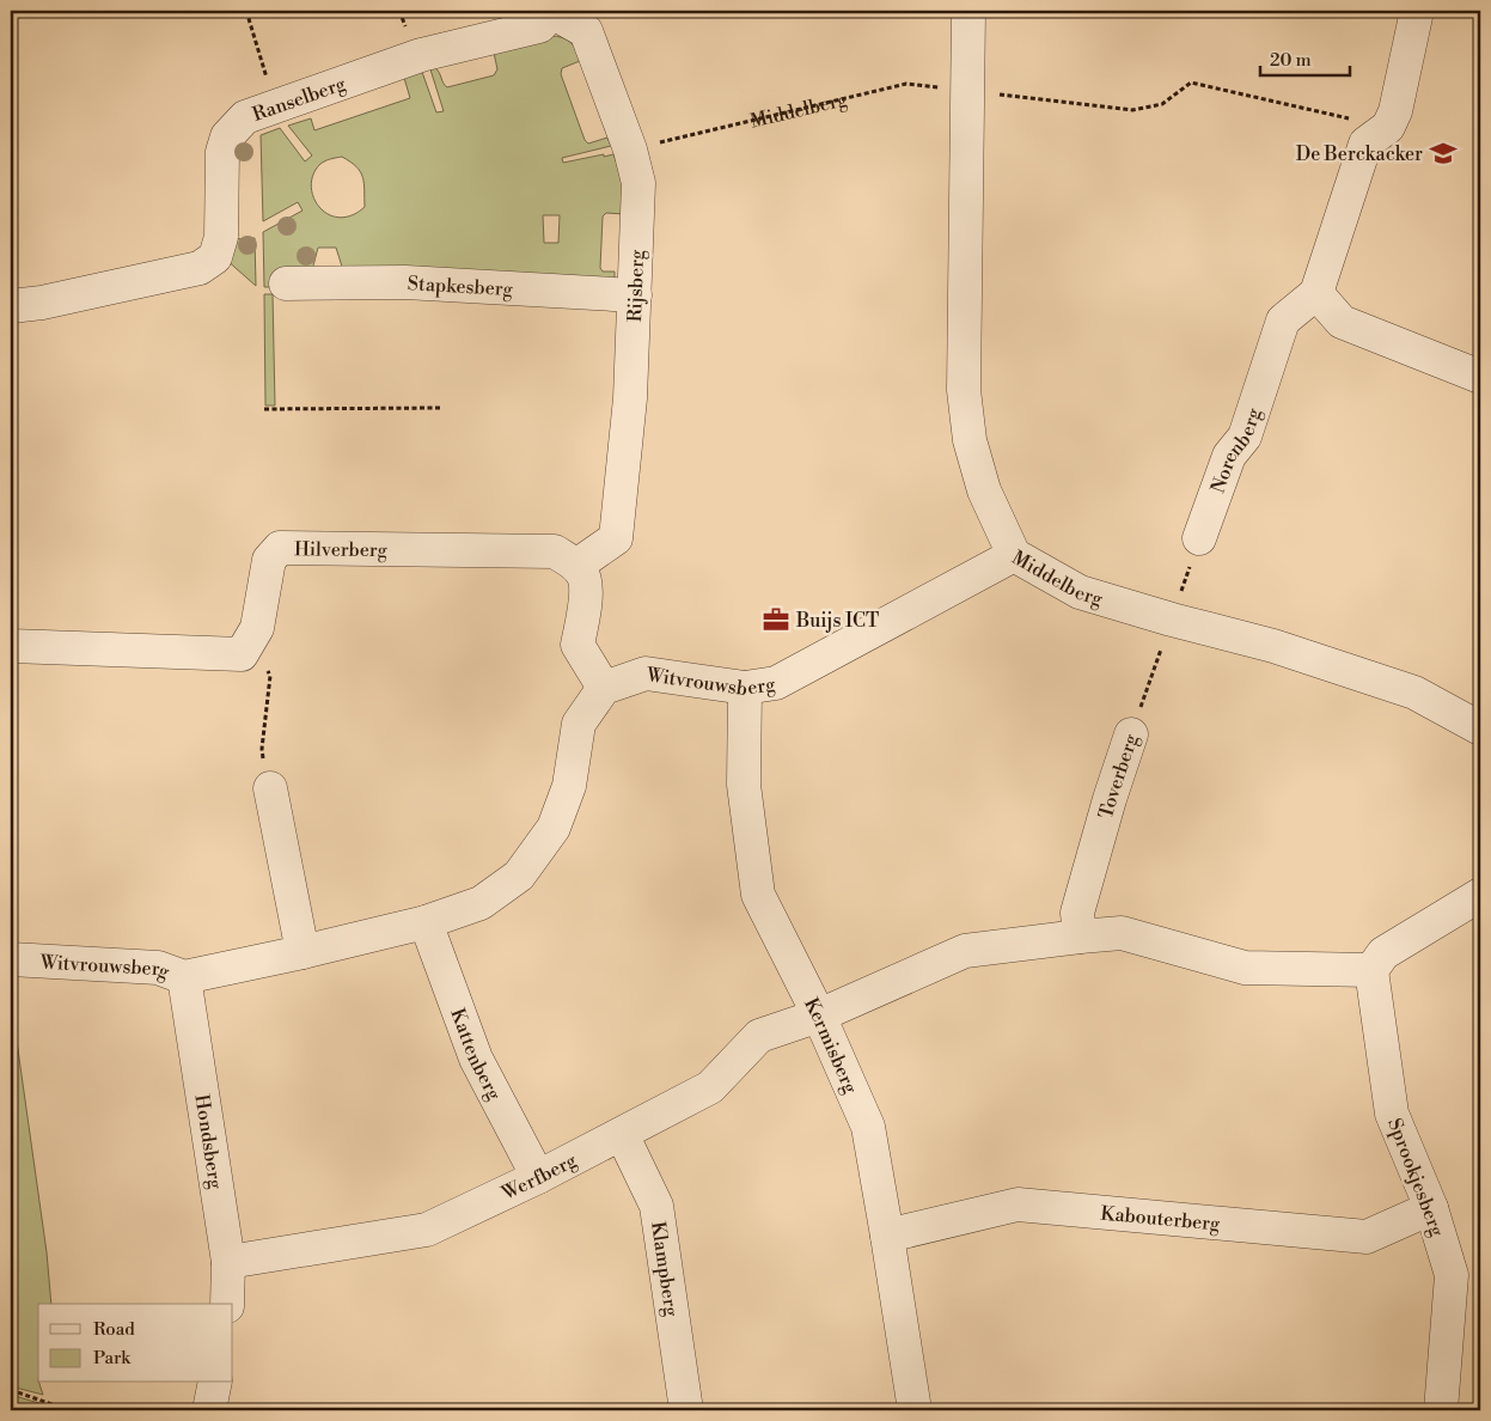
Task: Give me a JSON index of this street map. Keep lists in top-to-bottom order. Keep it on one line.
{"streets":{"street":["Ranselberg","Middelberg","Stapkesberg","Rijsberg","Norenberg","Hilverberg","Witvrouwsberg","Toverberg","Kermisberg","Kattenberg","Hondsberg","Werfberg","Sprookjesberg","Kabouterberg","Klampberg"]},"crossings":[["Ranselberg","Rijsberg"],["Middelberg","Rijsberg"],["Middelberg","Witvrouwsberg"],["Middelberg","Toverberg"],["Stapkesberg","Rijsberg"],["Rijsberg","Hilverberg"],["Witvrouwsberg","Kermisberg"],["Witvrouwsberg","Kattenberg"],["Witvrouwsberg","Hondsberg"],["Kermisberg","Werfberg"],["Kermisberg","Kabouterberg"],["Kattenberg","Werfberg"],["Hondsberg","Werfberg"],["Werfberg","Klampberg"],["Sprookjesberg","Kabouterberg"]],"places":{"school or university":["De Berckacker"],"office":["Buijs ICT"]},"legend":["Road","Park"],"scale_bar":"20 m"}
